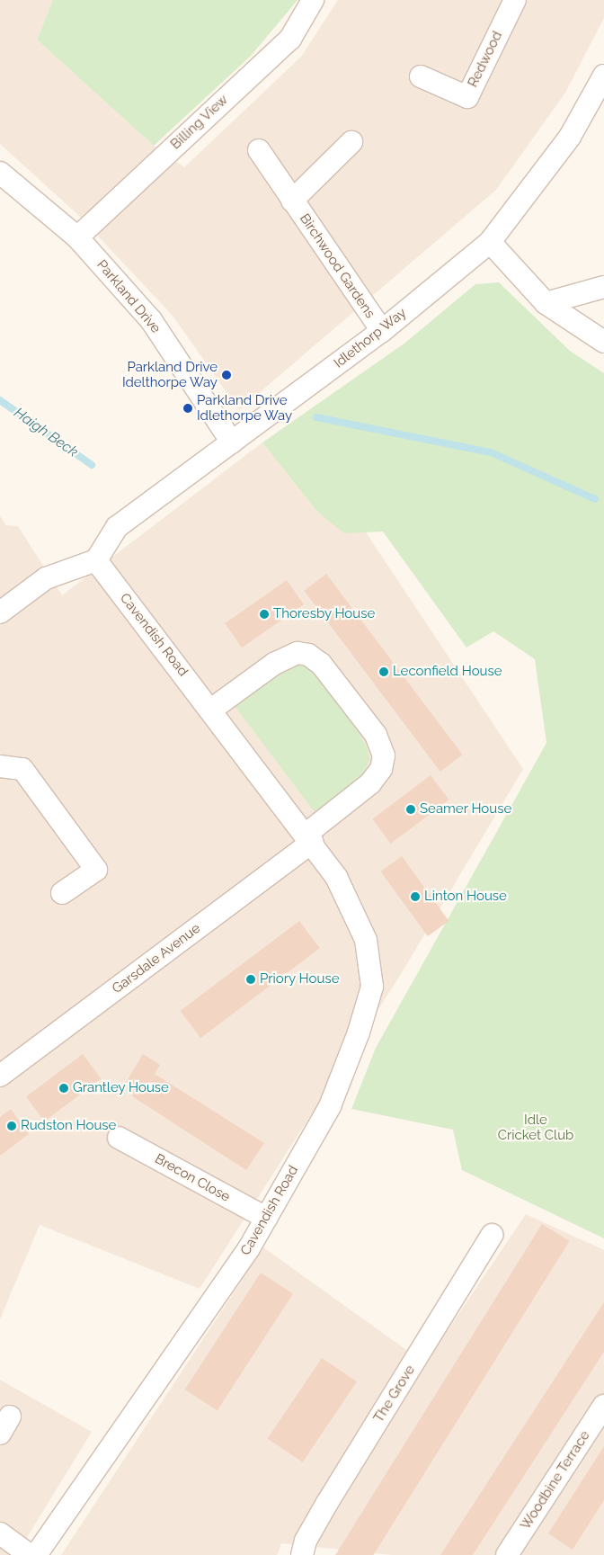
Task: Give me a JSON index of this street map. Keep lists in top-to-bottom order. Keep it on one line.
{"streets":{"street":["Redwood","Billing View","Birchwood Gardens","Parkland Drive","Idlethorp Way","Cavendish Road","Garsdale Avenue","Brecon Close","The Grove","Woodbine Terrace"]},"crossings":[["Billing View","Parkland Drive"],["Birchwood Gardens","Idlethorp Way"],["Parkland Drive","Idlethorp Way"],["Idlethorp Way","Cavendish Road"],["Cavendish Road","Garsdale Avenue"],["Cavendish Road","Brecon Close"]],"water":["Haigh Beck"],"parks":["Idle Cricket Club"],"places":["Parkland Drive Idelthorpe Way","Parkland Drive Idlethorpe Way","Thoresby House","Leconfield House","Seamer House","Linton House","Priory House","Grantley House","Rudston House"]}
